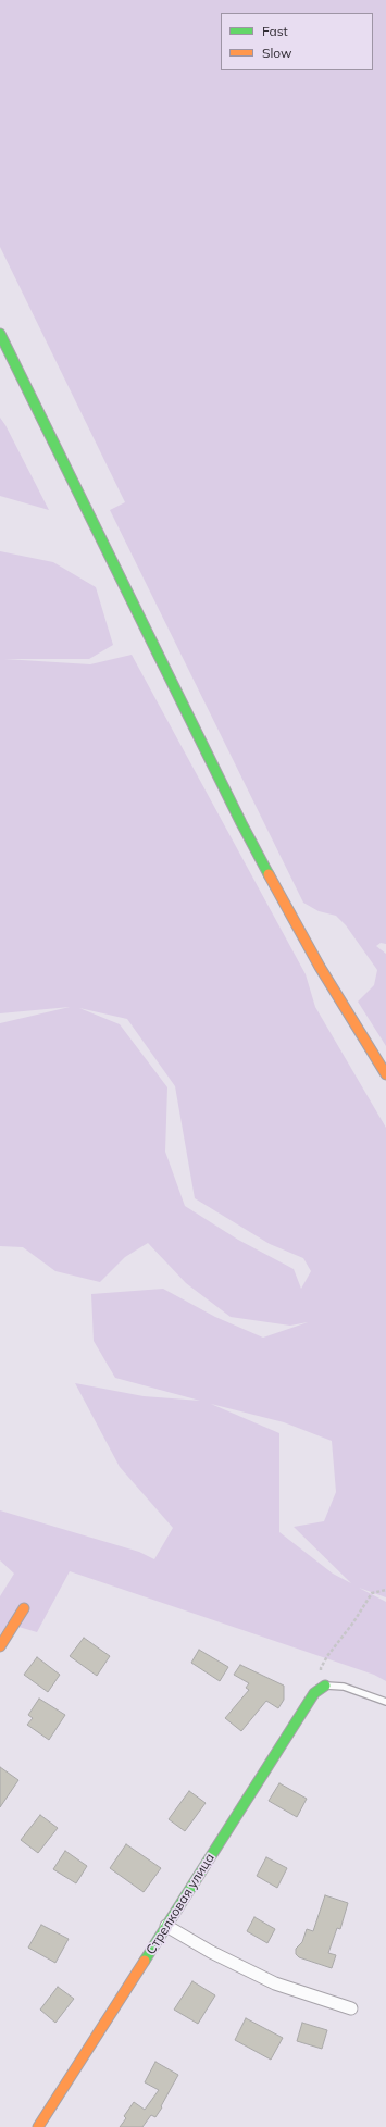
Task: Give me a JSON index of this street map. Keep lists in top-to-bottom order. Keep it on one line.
{"streets":{"street":["Стрелковая улица"]},"legend":["Fast","Slow"]}
